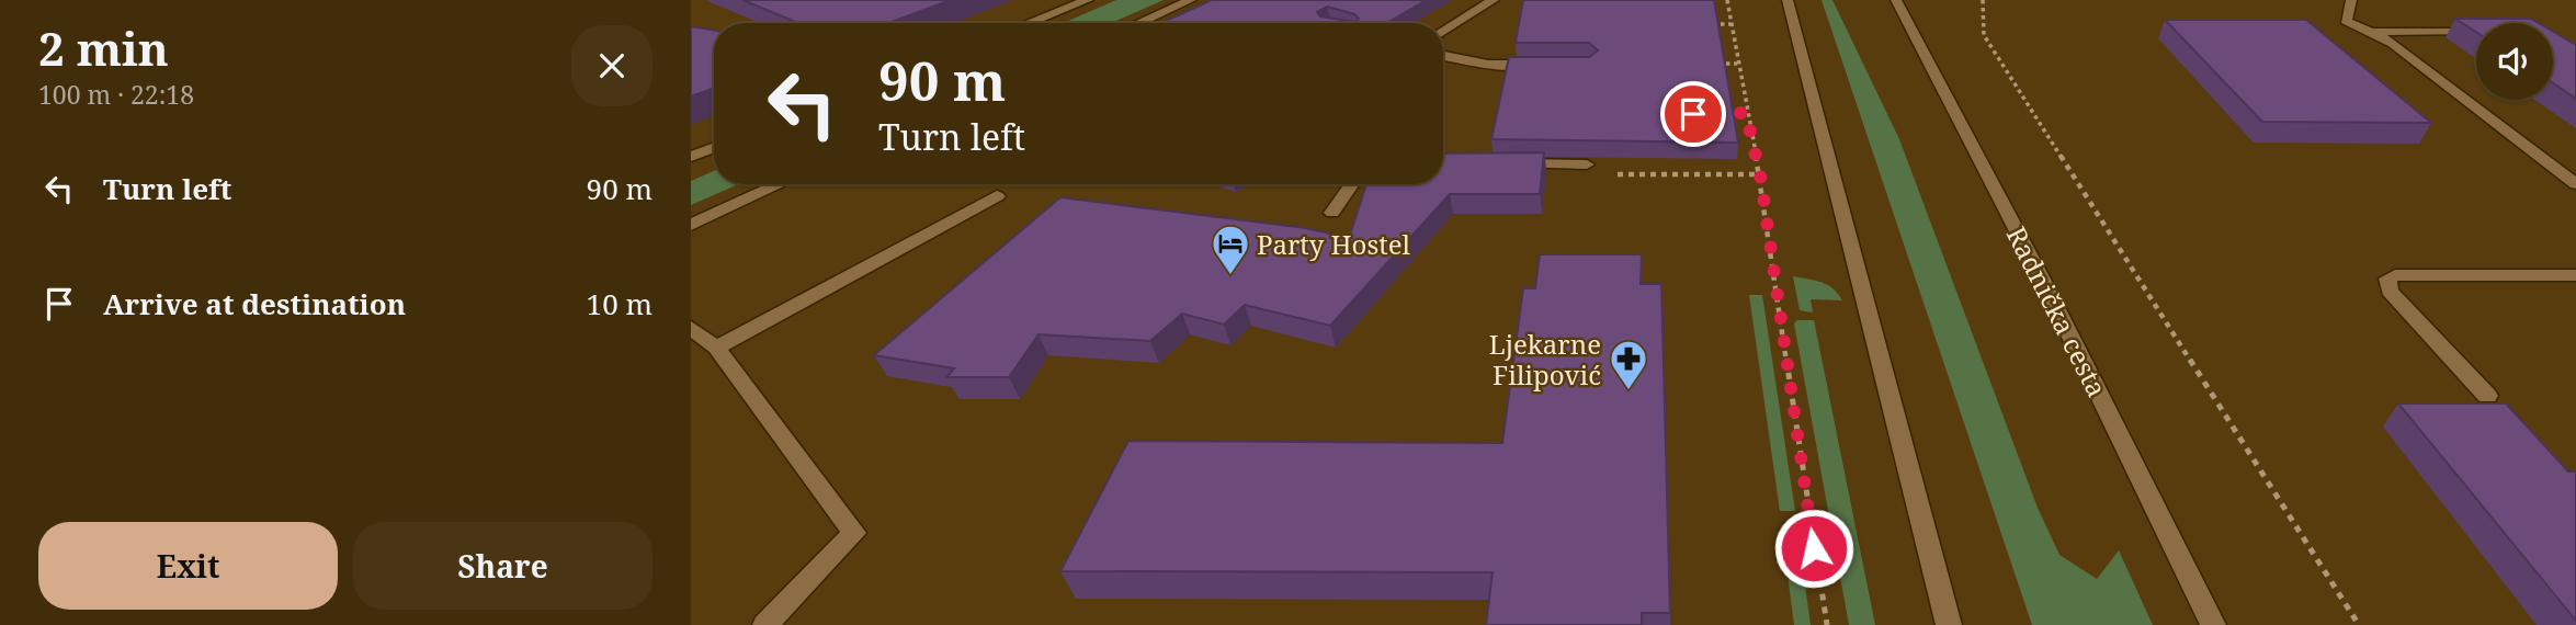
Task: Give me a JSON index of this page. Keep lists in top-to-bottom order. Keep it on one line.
{"streets":{"street":["Radnička cesta"]},"places":{"hotel":["Party Hostel"],"pharmacy":["Ljekarne Filipović"]},"page":{"heading":["2 min","100 m · 22:18"],"turn":["90 m","Turn left"],"list":[{"name":"Turn left","value":"90 m"},{"name":"Arrive at destination","value":"10 m"}],"buttons":["Exit","Share"]}}
